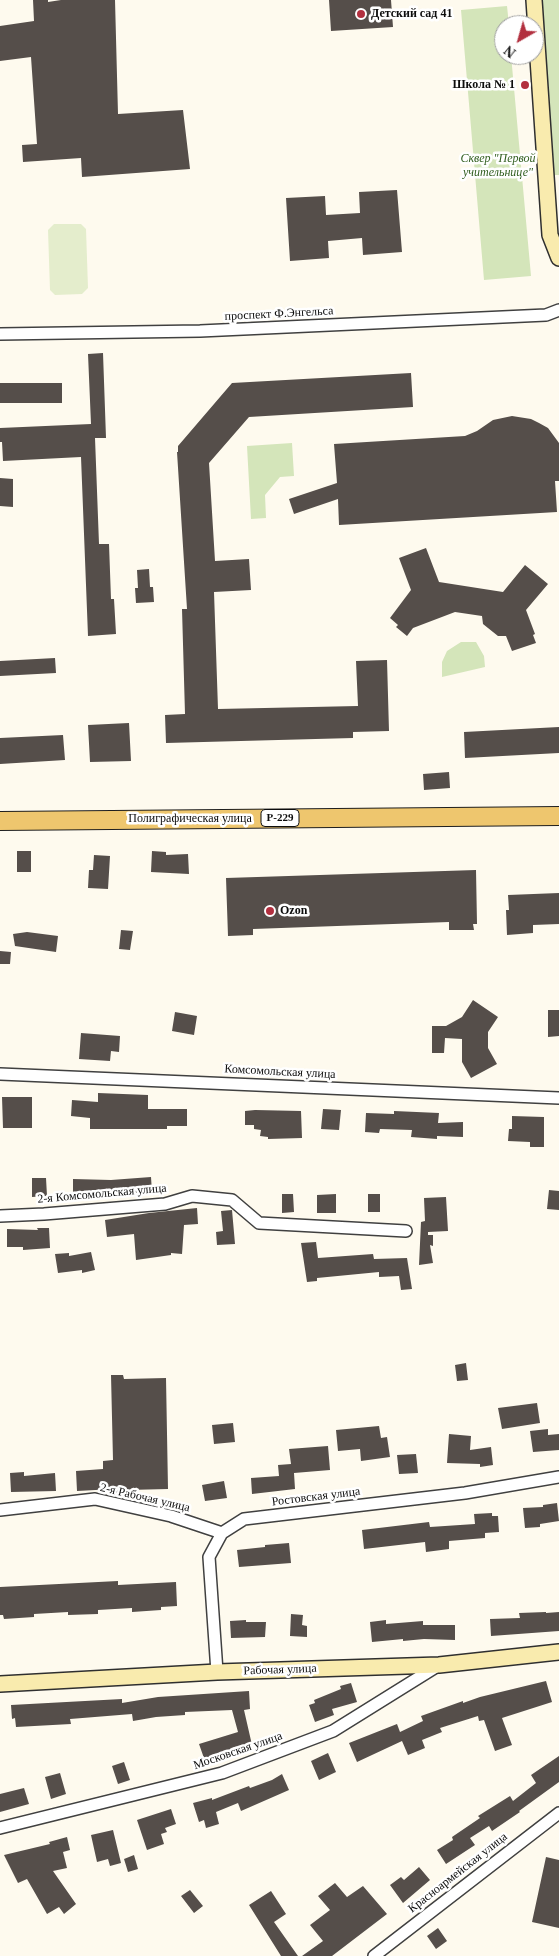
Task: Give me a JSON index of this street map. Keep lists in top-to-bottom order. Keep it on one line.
{"streets":{"main road":["Р-229","Полиграфическая улица"],"street":["проспект Ф.Энгельса","Комсомольская улица","2-я Комсомольская улица","Ростовская улица","2-я Рабочая улица","Рабочая улица","Московская улица","Красноармейская улица"]},"crossings":[["Ростовская улица","2-я Рабочая улица"],["Ростовская улица","Рабочая улица"],["Рабочая улица","Московская улица"]],"parks":["Сквер \"Первой учительнице\""],"places":["Детский сад 41","Школа № 1","Ozon"],"north":"bottom left"}
